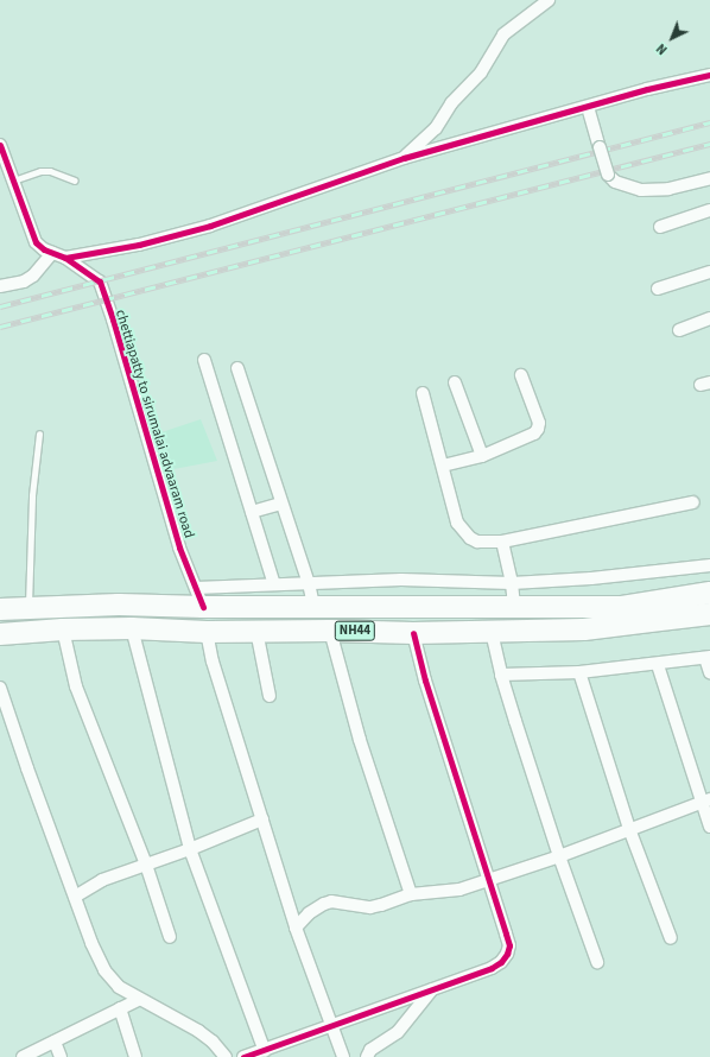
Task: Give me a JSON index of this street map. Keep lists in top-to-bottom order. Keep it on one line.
{"streets":{"highway":["NH44"],"street":["chettiapatty to sirumalai advaaram road"]},"crossings":[["chettiapatty to sirumalai advaaram road","NH44"]],"north":"bottom left"}
